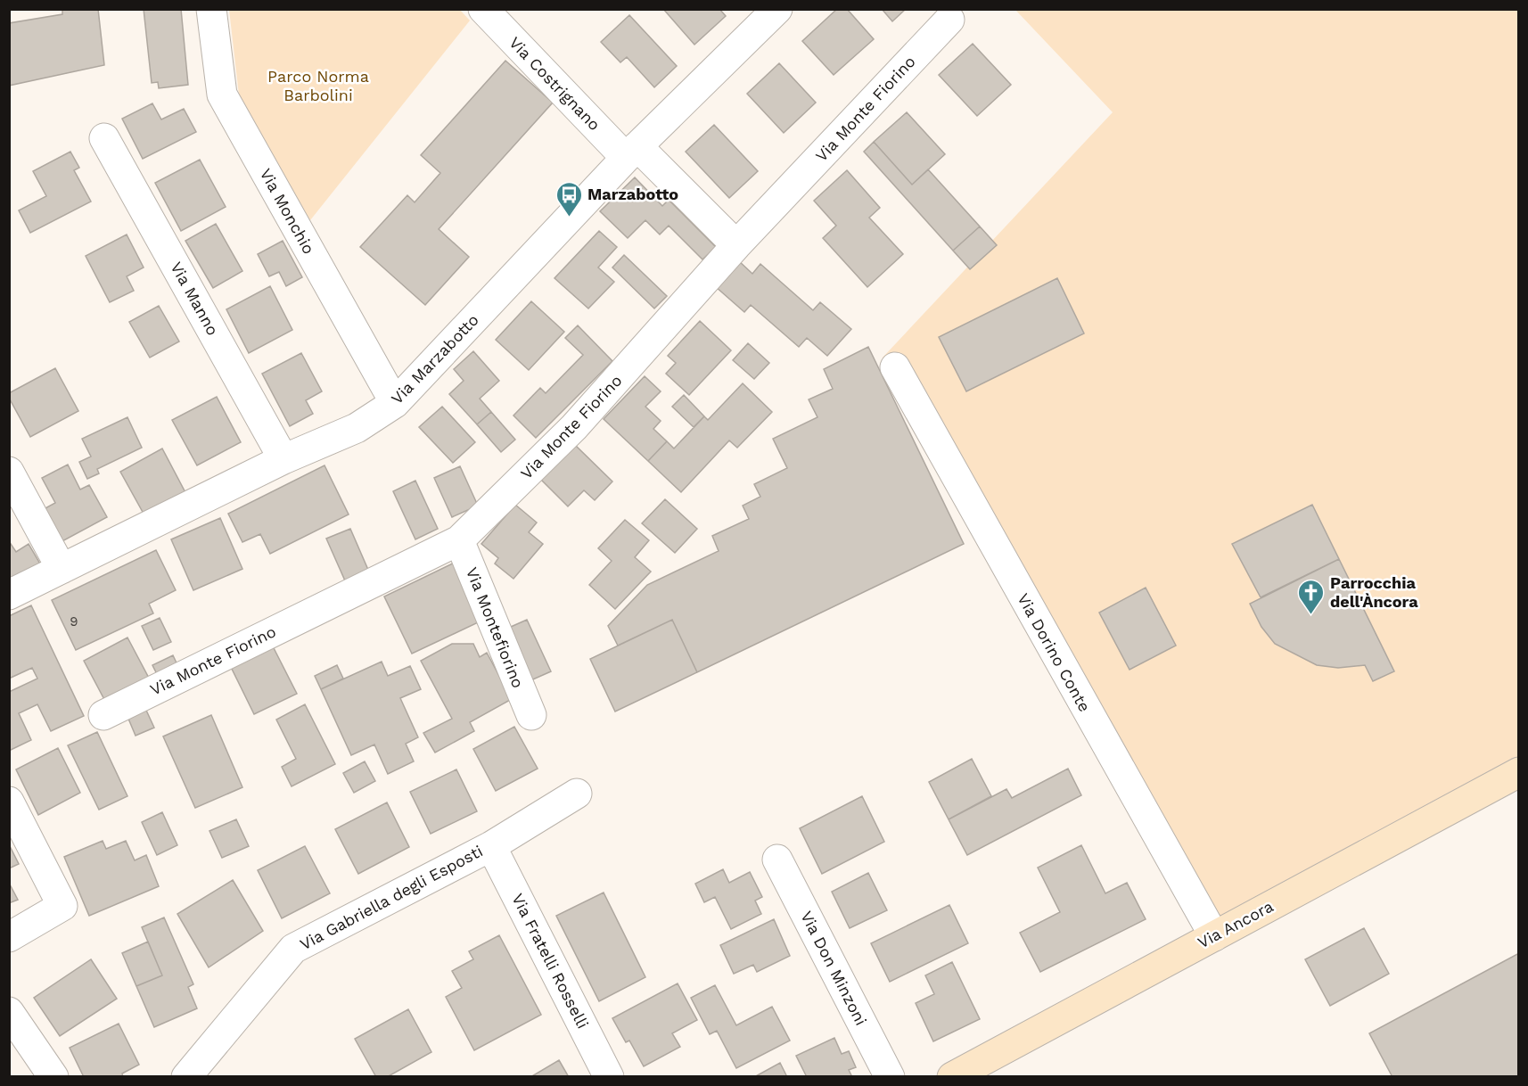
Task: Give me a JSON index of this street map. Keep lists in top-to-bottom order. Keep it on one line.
{"streets":{"main road":["Via Ancora"],"street":["Via Costrignano","Via Monte Fiorino","Via Monchio","Via Manno","Via Marzabotto","Via Montefiorino","Via Dorino Conte","Via Gabriella degli Esposti","Via Fratelli Rosselli","Via Don Minzoni"]},"crossings":[["Via Costrignano","Via Monte Fiorino"],["Via Costrignano","Via Marzabotto"],["Via Monte Fiorino","Via Montefiorino"],["Via Monchio","Via Marzabotto"],["Via Manno","Via Marzabotto"],["Via Dorino Conte","Via Ancora"],["Via Gabriella degli Esposti","Via Fratelli Rosselli"]],"parks":["Parco Norma Barbolini"],"places":{"bus stop":["Marzabotto"],"church":["Parrocchia dell'Àncora"]},"house_numbers":["9"]}
